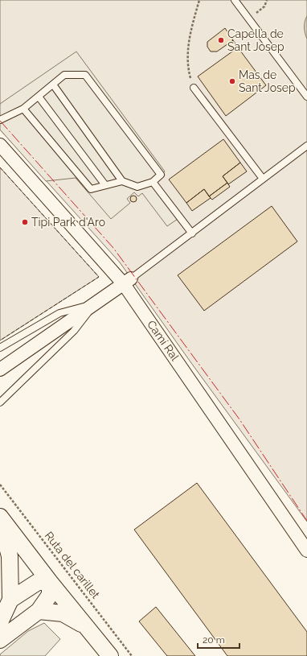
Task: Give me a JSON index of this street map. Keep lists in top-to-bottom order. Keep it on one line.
{"streets":{"street":["Camí Ral"],"path":["Ruta del carillet"]},"places":["Capella de Sant Josep","Mas de Sant Josep","Tipi Park d'Aro"],"scale_bar":"20 m"}
